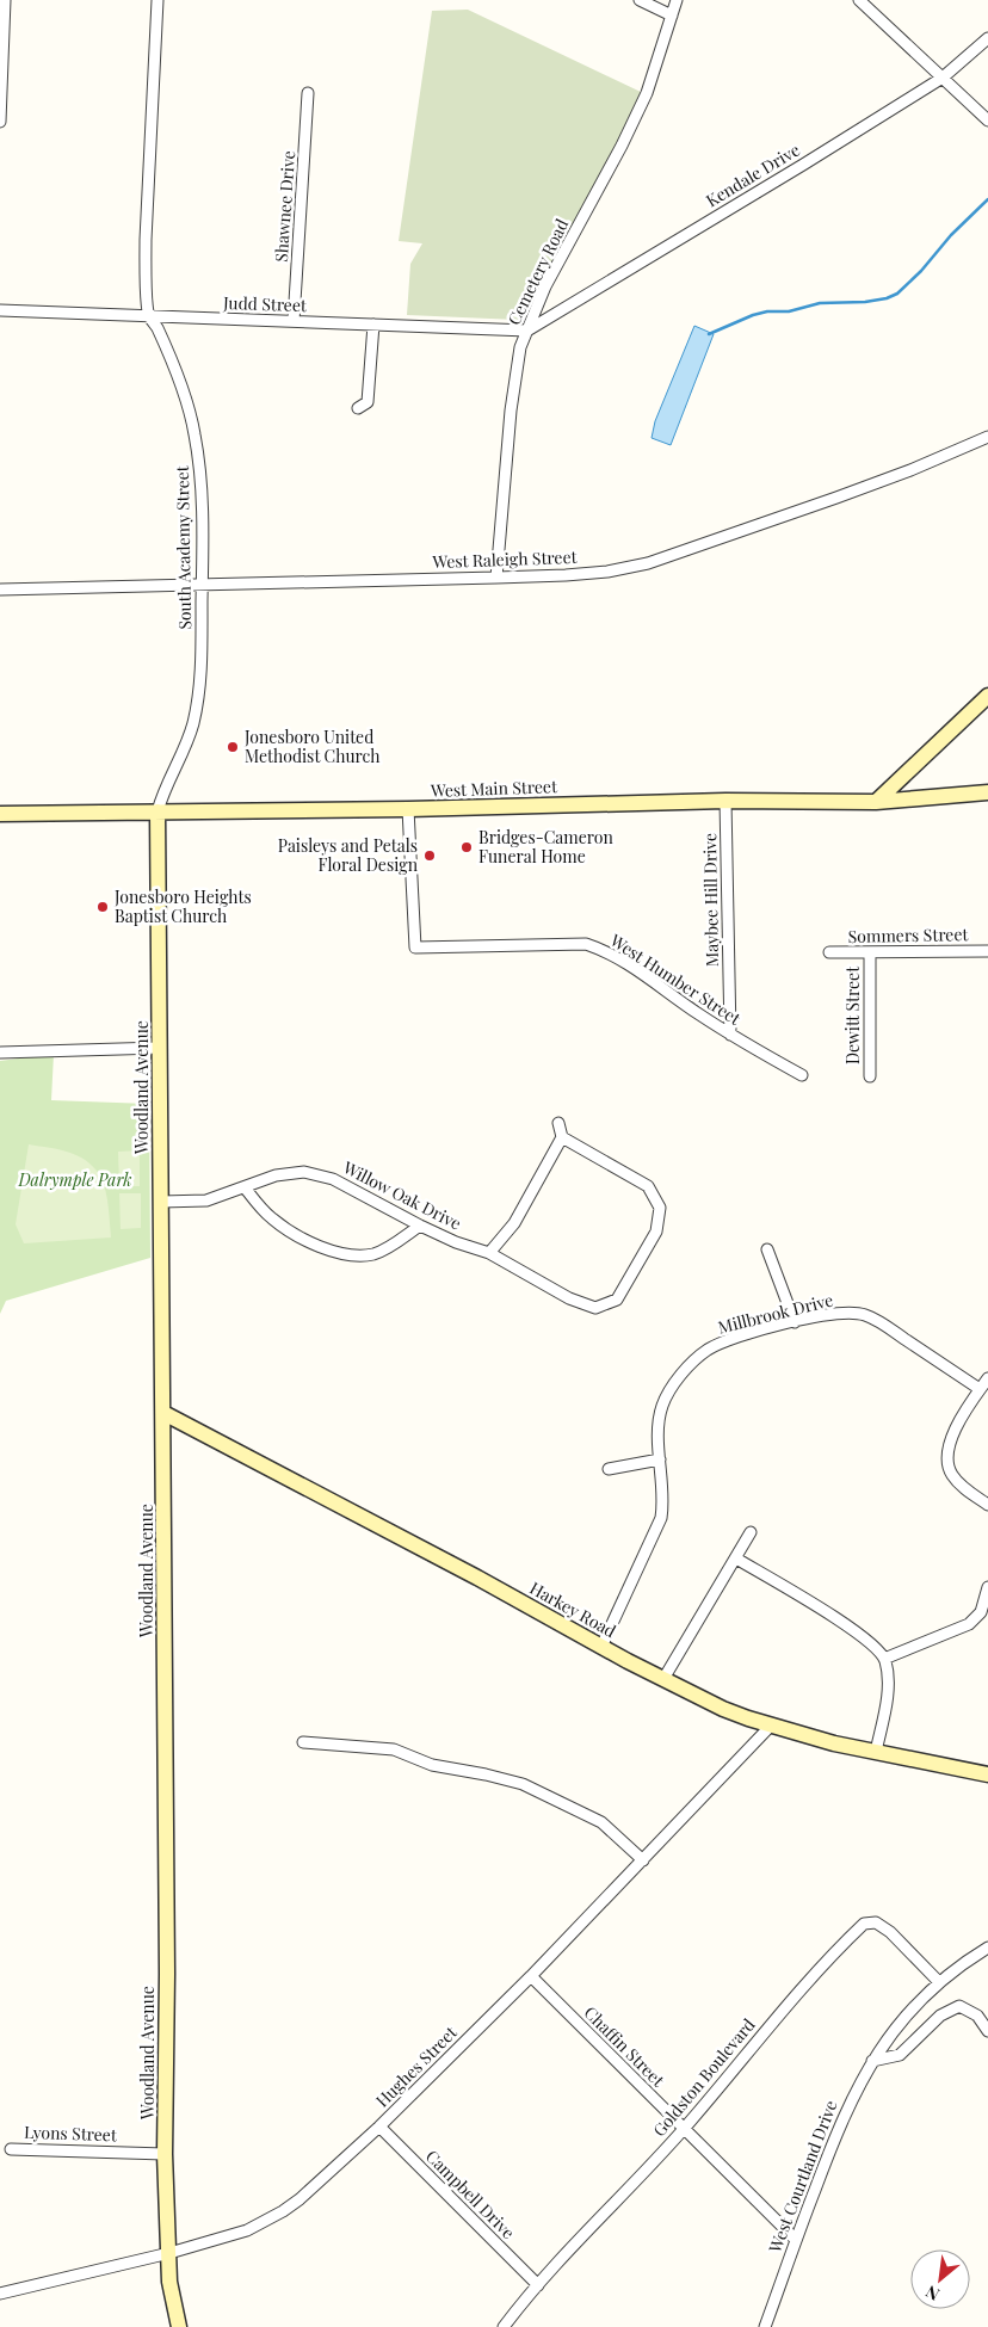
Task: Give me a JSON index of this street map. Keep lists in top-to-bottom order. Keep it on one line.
{"streets":{"street":["Kendale Drive","Shawnee Drive","Cemetery Road","Judd Street","South Academy Street","West Raleigh Street","West Main Street","Maybee Hill Drive","Sommers Street","West Humber Street","Dewitt Street","Woodland Avenue","Willow Oak Drive","Millbrook Drive","Harkey Road","Chaffin Street","Hughes Street","Goldston Boulevard","Lyons Street","West Courtland Drive","Campbell Drive"]},"crossings":[["Kendale Drive","Cemetery Road"],["Kendale Drive","Judd Street"],["Shawnee Drive","Judd Street"],["Cemetery Road","Judd Street"],["Cemetery Road","West Raleigh Street"],["Judd Street","South Academy Street"],["South Academy Street","West Raleigh Street"],["South Academy Street","West Main Street"],["South Academy Street","Woodland Avenue"],["West Main Street","Maybee Hill Drive"],["West Main Street","West Humber Street"],["West Main Street","Woodland Avenue"],["Maybee Hill Drive","West Humber Street"],["Sommers Street","Dewitt Street"],["Woodland Avenue","Willow Oak Drive"],["Woodland Avenue","Harkey Road"],["Woodland Avenue","Hughes Street"],["Woodland Avenue","Lyons Street"],["Millbrook Drive","Harkey Road"],["Harkey Road","Hughes Street"],["Chaffin Street","Hughes Street"],["Chaffin Street","Goldston Boulevard"],["Chaffin Street","West Courtland Drive"],["Hughes Street","Campbell Drive"],["Goldston Boulevard","West Courtland Drive"],["Goldston Boulevard","Campbell Drive"]],"parks":["Dalrymple Park"],"places":["Jonesboro United Methodist Church","Bridges-Cameron Funeral Home","Paisleys and Petals Floral Design","Jonesboro Heights Baptist Church"],"north":"bottom left"}
